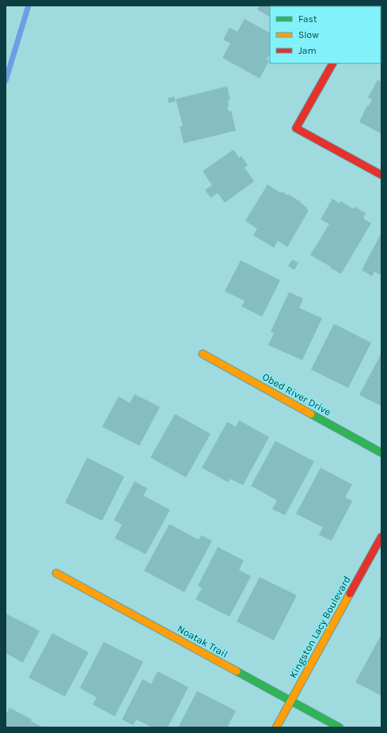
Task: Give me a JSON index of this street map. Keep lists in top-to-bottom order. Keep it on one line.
{"streets":{"street":["Obed River Drive","Kingston Lacy Boulevard","Noatak Trail"]},"crossings":[["Kingston Lacy Boulevard","Noatak Trail"]],"legend":["Fast","Slow","Jam"]}
